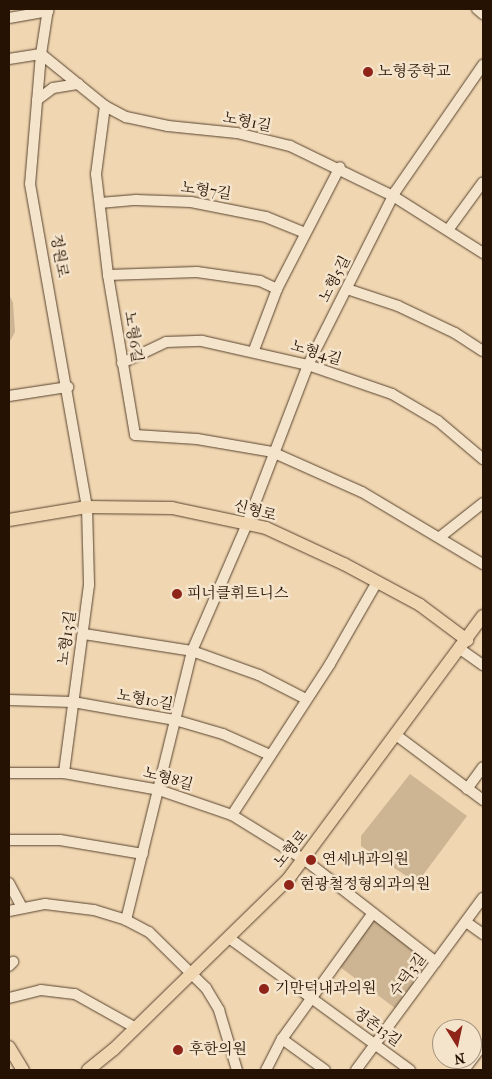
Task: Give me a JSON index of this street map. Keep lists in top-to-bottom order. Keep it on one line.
{"streets":{"main road":["신형로","노형로"],"street":["노형1길","노형7길","정원로","노형5길","노형6길","노형4길","노형13길","노형10길","노형8길","수덕3길","정존13길"]},"crossings":[["노형1길","정원로"],["노형1길","노형5길"],["노형1길","노형6길"],["노형7길","노형6길"],["정원로","신형로"],["정원로","노형13길"],["노형5길","노형6길"],["노형5길","노형4길"],["노형5길","신형로"],["노형5길","노형10길"],["노형5길","노형8길"],["노형6길","노형4길"],["신형로","노형13길"],["신형로","노형로"],["노형13길","노형10길"],["노형13길","노형8길"],["노형8길","노형로"],["노형8길","수덕3길"],["노형로","정존13길"],["수덕3길","정존13길"]],"places":["노형중학교","피너클휘트니스","연세내과의원","현광철정형외과의원","기만덕내과의원","후한의원"],"north":"bottom"}
